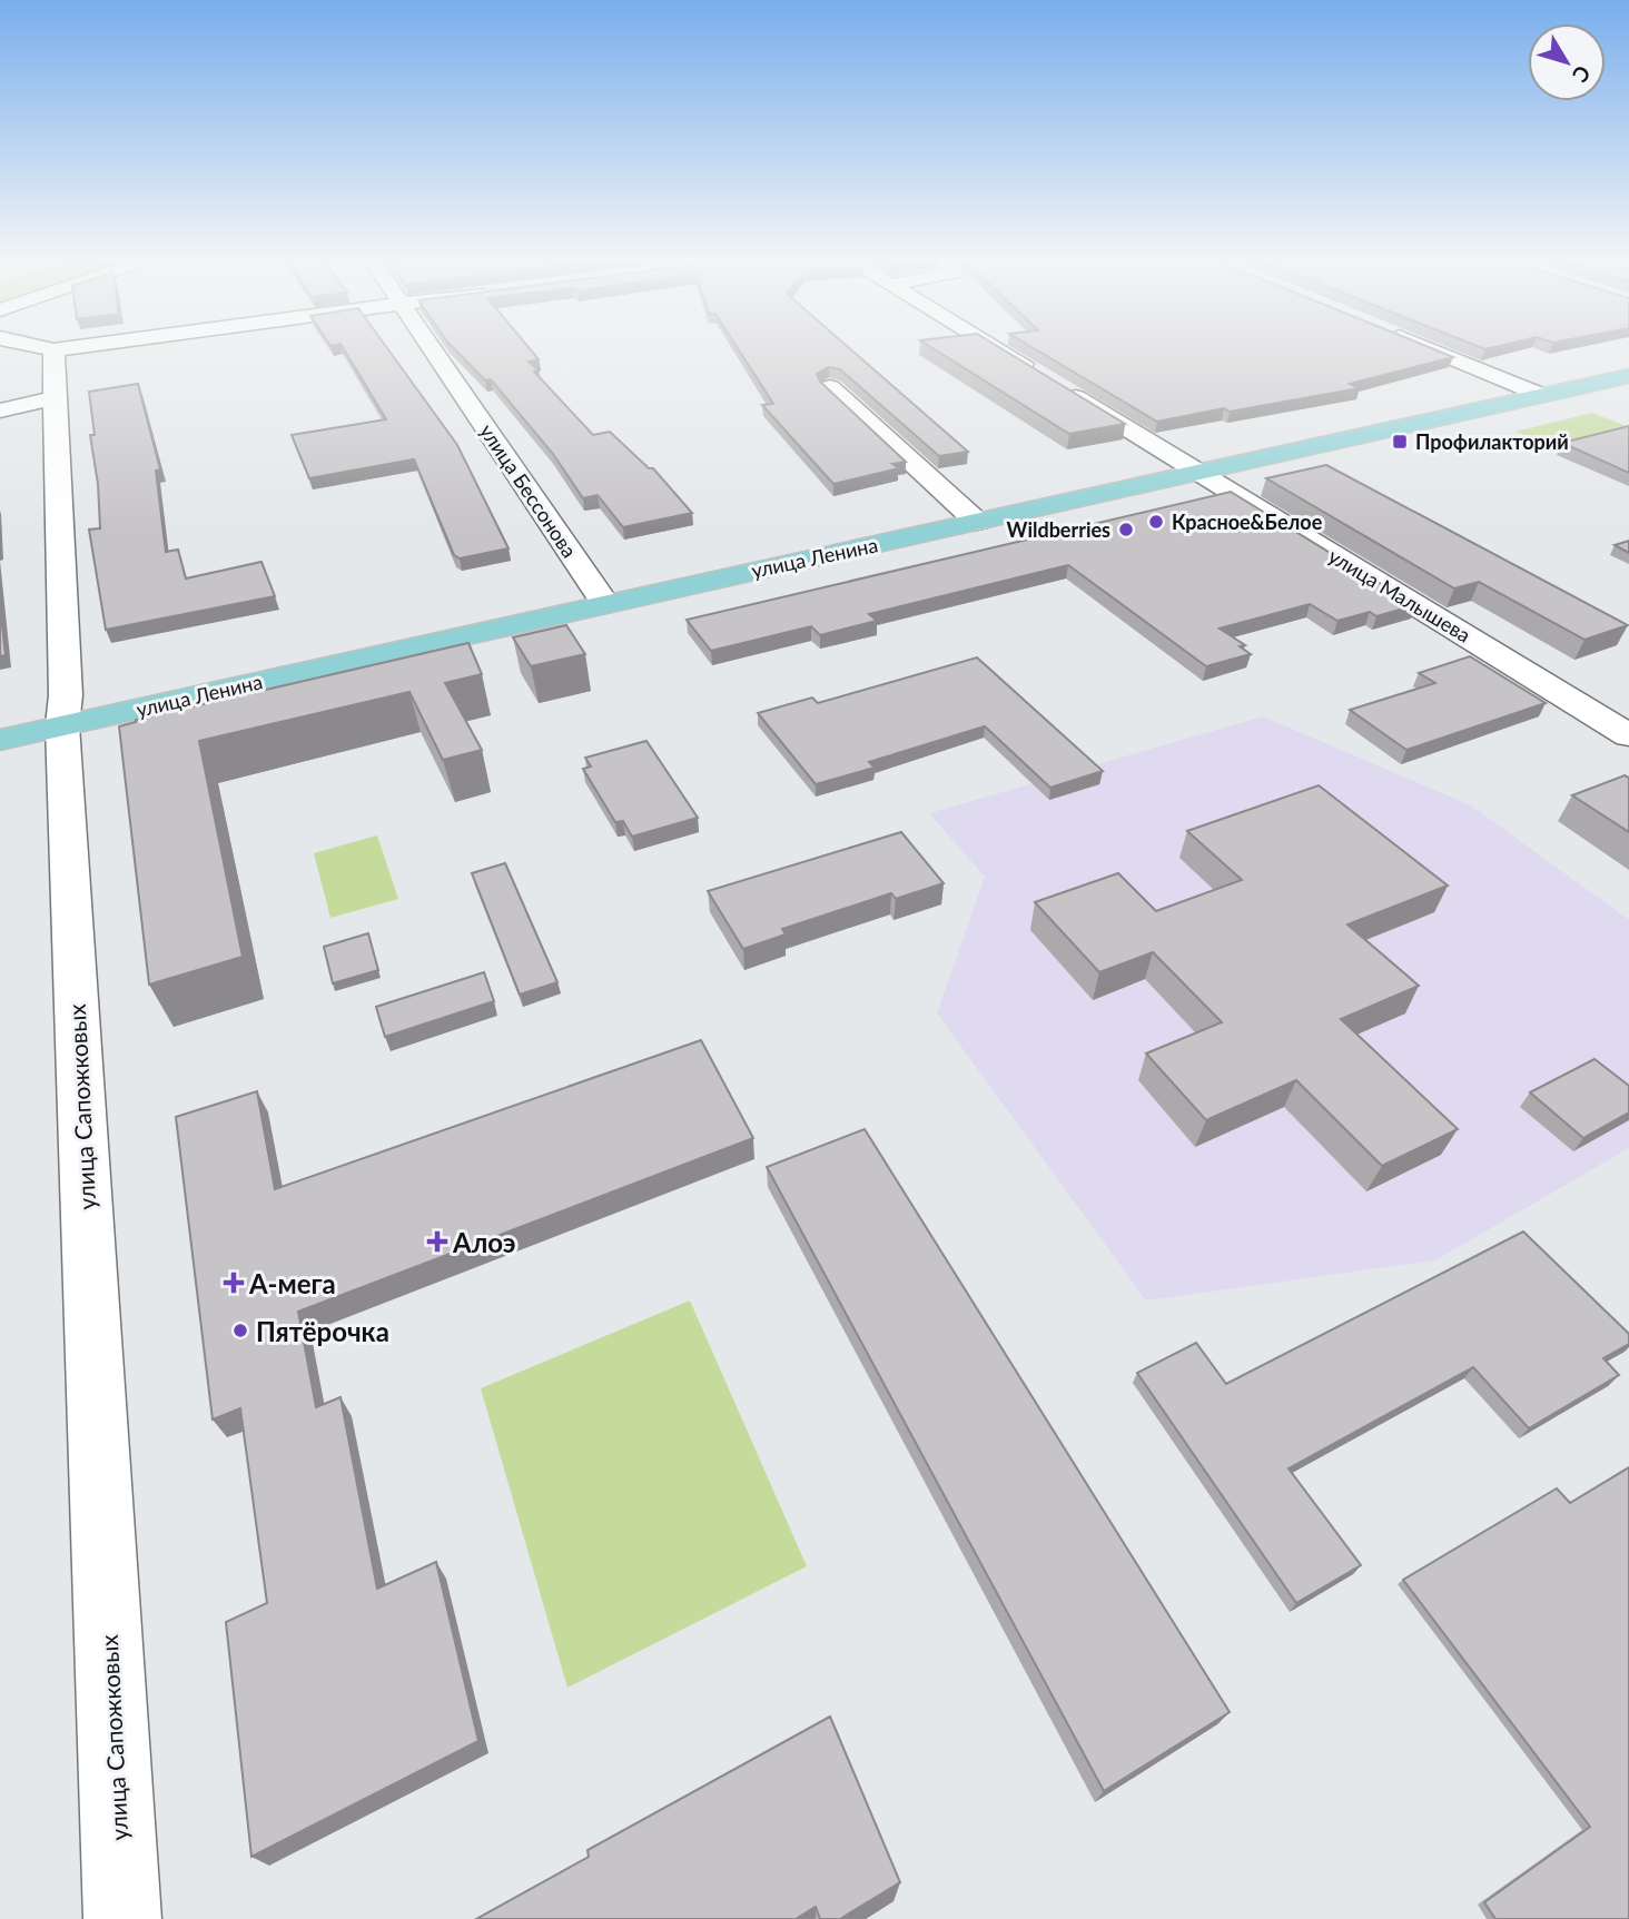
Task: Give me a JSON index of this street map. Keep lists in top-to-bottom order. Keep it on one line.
{"streets":{"main road":["улица Ленина"],"street":["улица Бессонова","улица Малышева","улица Сапожковых"]},"crossings":[["улица Бессонова","улица Ленина"],["улица Ленина","улица Малышева"],["улица Ленина","улица Сапожковых"]],"places":{"transit":["Профилакторий"],"other":["Красное&Белое","Wildberries","Пятёрочка"],"health":["Алоэ","А-мега"]},"north":"bottom right"}
